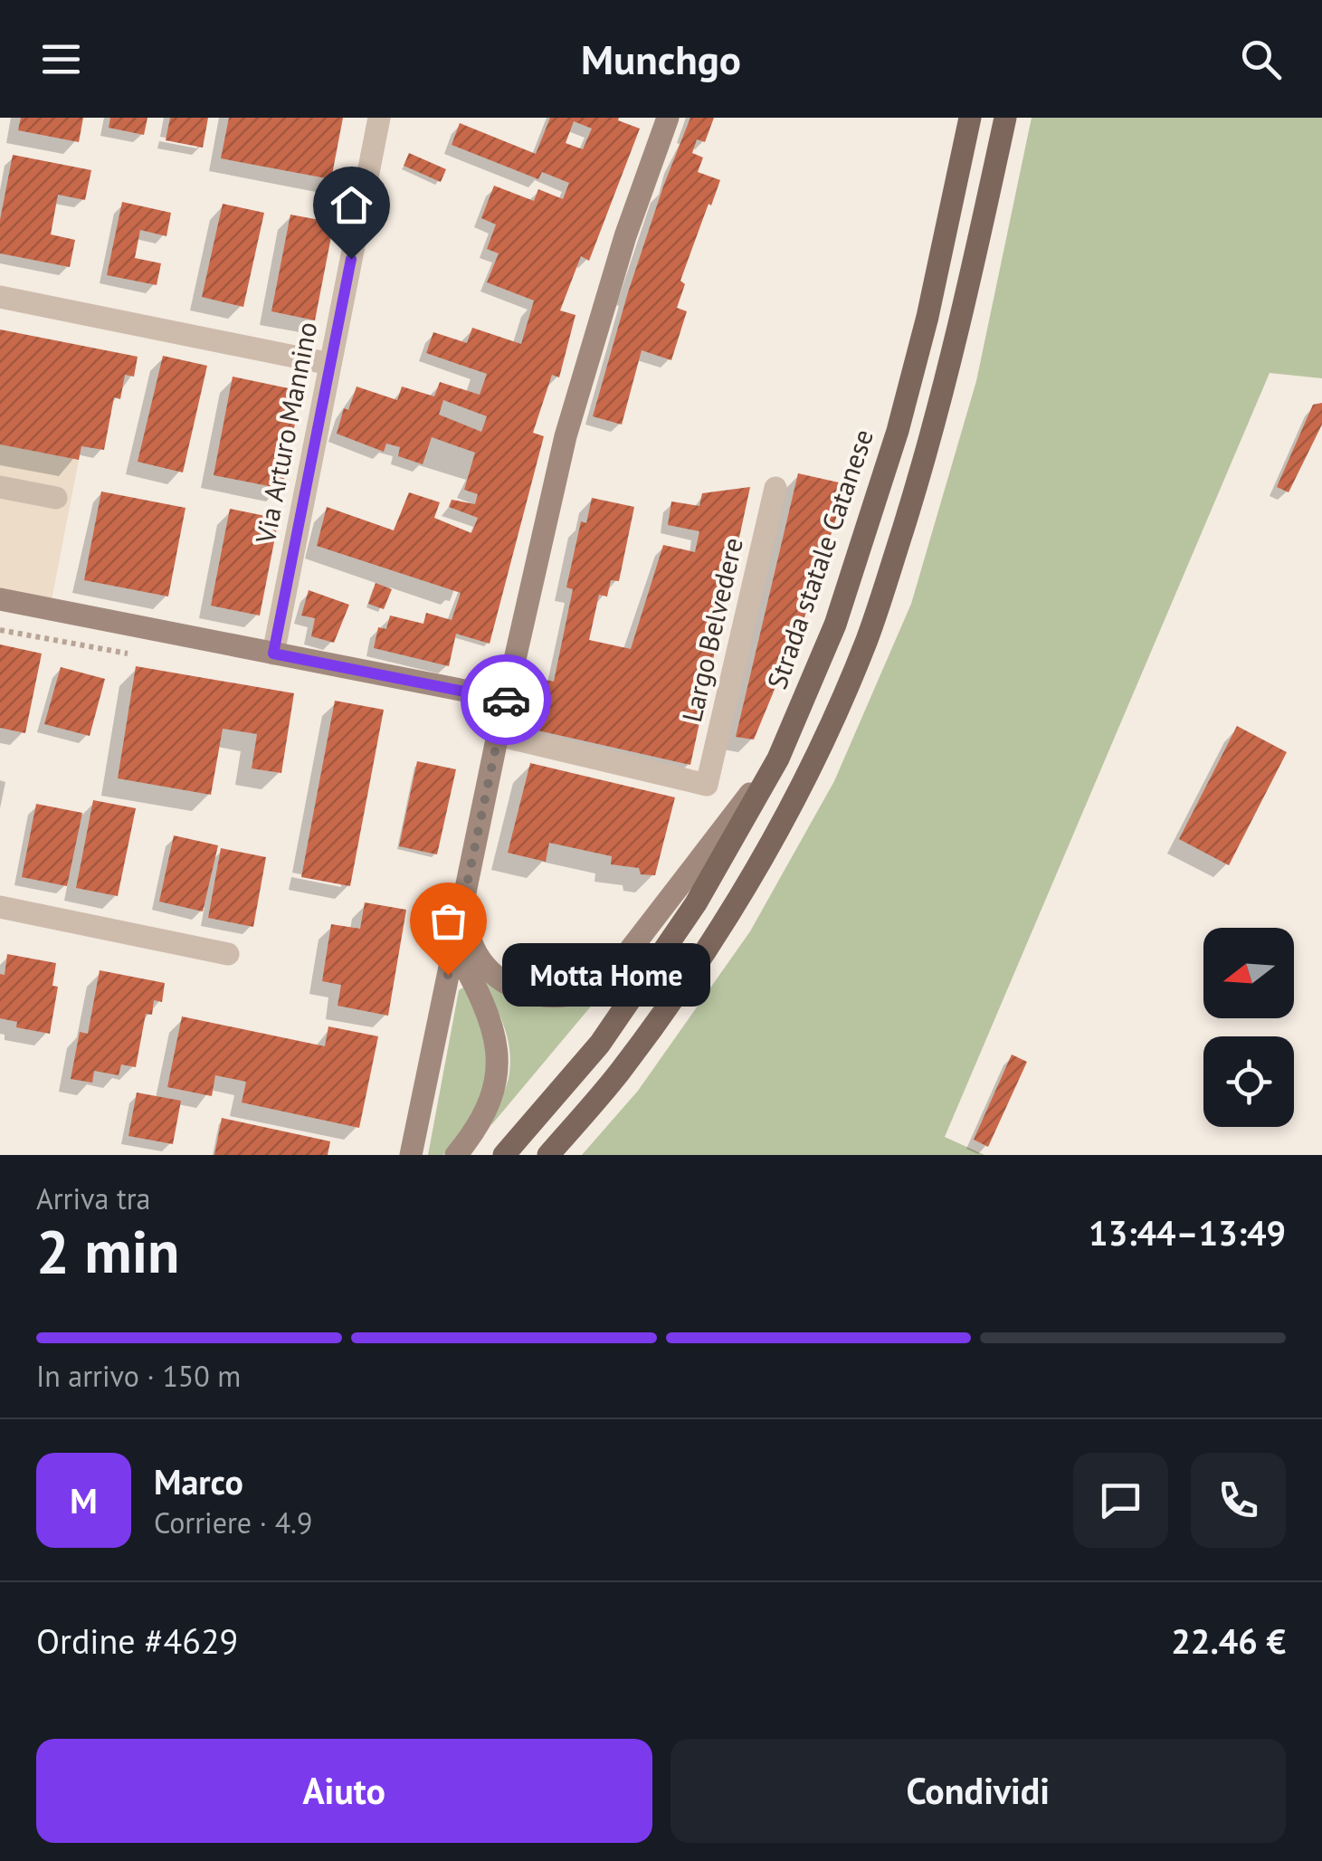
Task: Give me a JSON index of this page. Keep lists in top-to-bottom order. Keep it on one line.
{"streets":{"main road":["Strada statale Catanese"],"street":["Via Arturo Mannino","Largo Belvedere"]},"places":["Motta Home"],"north":"left","page":{"header":"Munchgo","bubble":"Motta Home","heading":["2 min","Arriva tra","13:44–13:49"],"panel":["Marco","Corriere · 4.9","Ordine #4629","22.46 €"],"bar":"In arrivo · 150 m","round":"M","buttons":["Aiuto","Condividi"]}}
